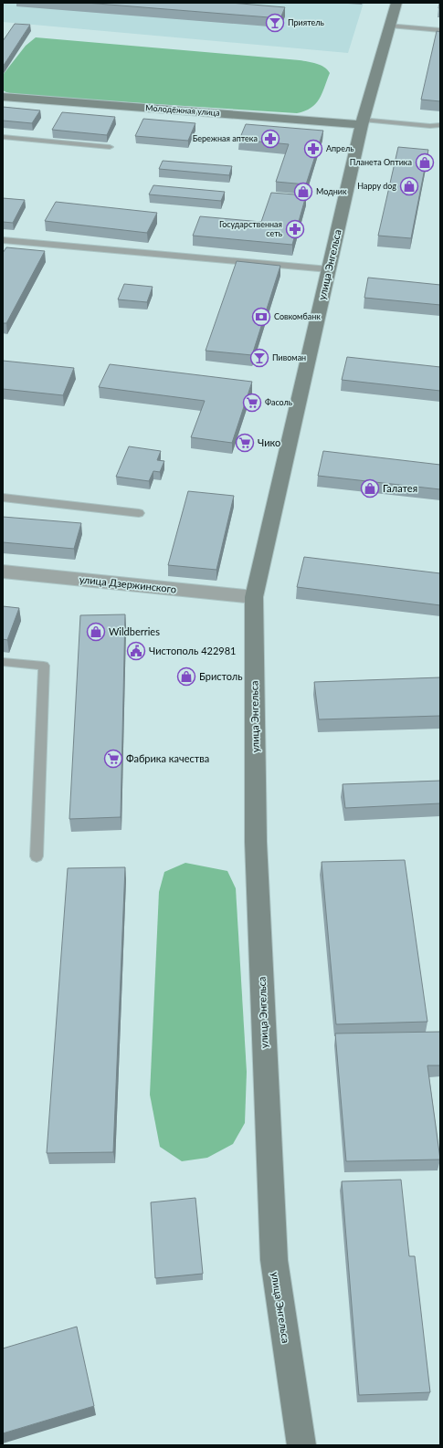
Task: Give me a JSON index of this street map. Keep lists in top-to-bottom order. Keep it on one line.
{"streets":{"main road":["Молодёжная улица","улица Энгельса"],"street":["улица Дзержинского"]},"crossings":[["Молодёжная улица","улица Энгельса"],["улица Энгельса","улица Дзержинского"]],"places":{"bar":["Приятель","Пивоман"],"pharmacy":["Бережная аптека","Апрель","Государственная сеть"],"shop":["Планета Оптика","Happy dog","Модник","Галатея","Wildberries","Бристоль"],"bank":["Совкомбанк"],"supermarket":["Фасоль","Чико","Фабрика качества"],"public building":["Чистополь 422981"]}}
